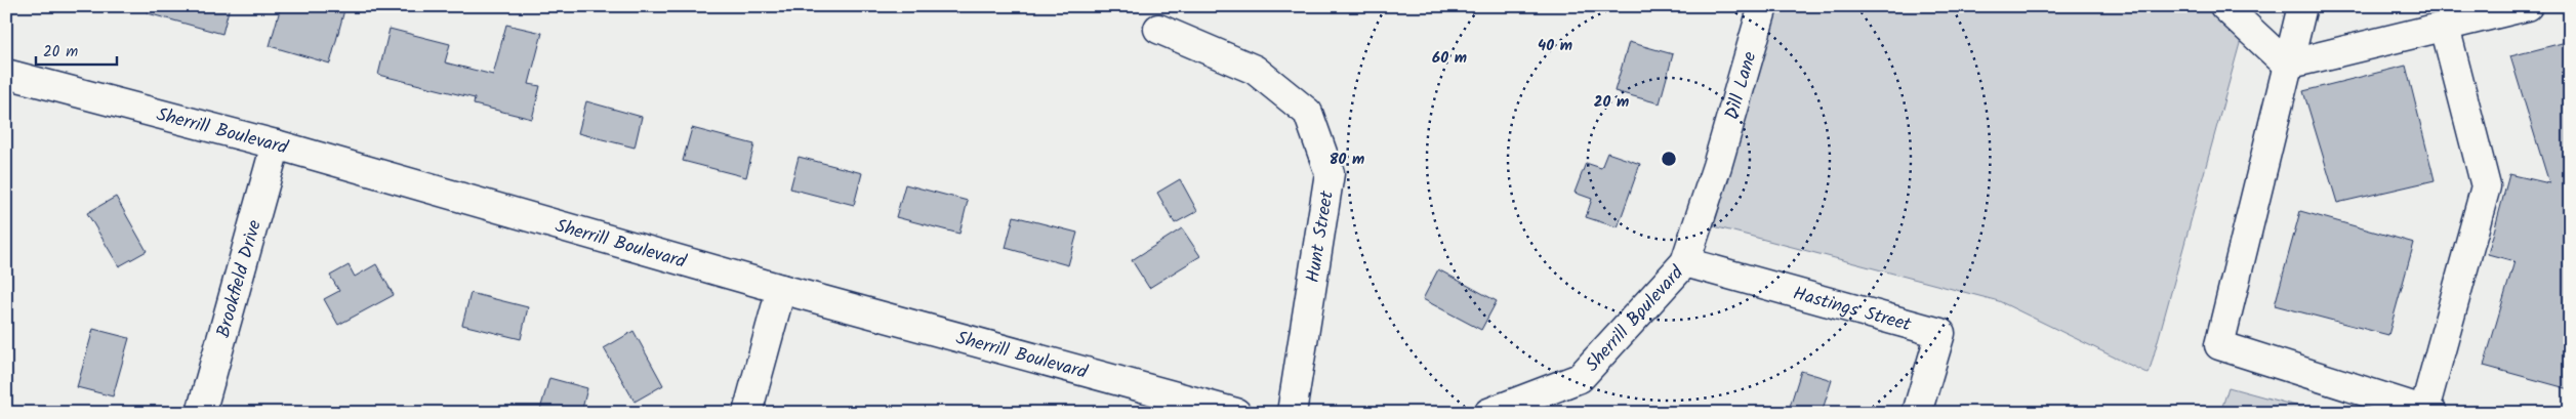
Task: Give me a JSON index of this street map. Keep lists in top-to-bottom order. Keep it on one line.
{"streets":{"street":["Dill Lane","Sherrill Boulevard","Hunt Street","Brookfield Drive","Hastings Street"]},"crossings":[["Dill Lane","Sherrill Boulevard"],["Sherrill Boulevard","Brookfield Drive"],["Sherrill Boulevard","Hastings Street"]],"scale_bar":"20 m","rings":["40 m","60 m","20 m","80 m"]}
